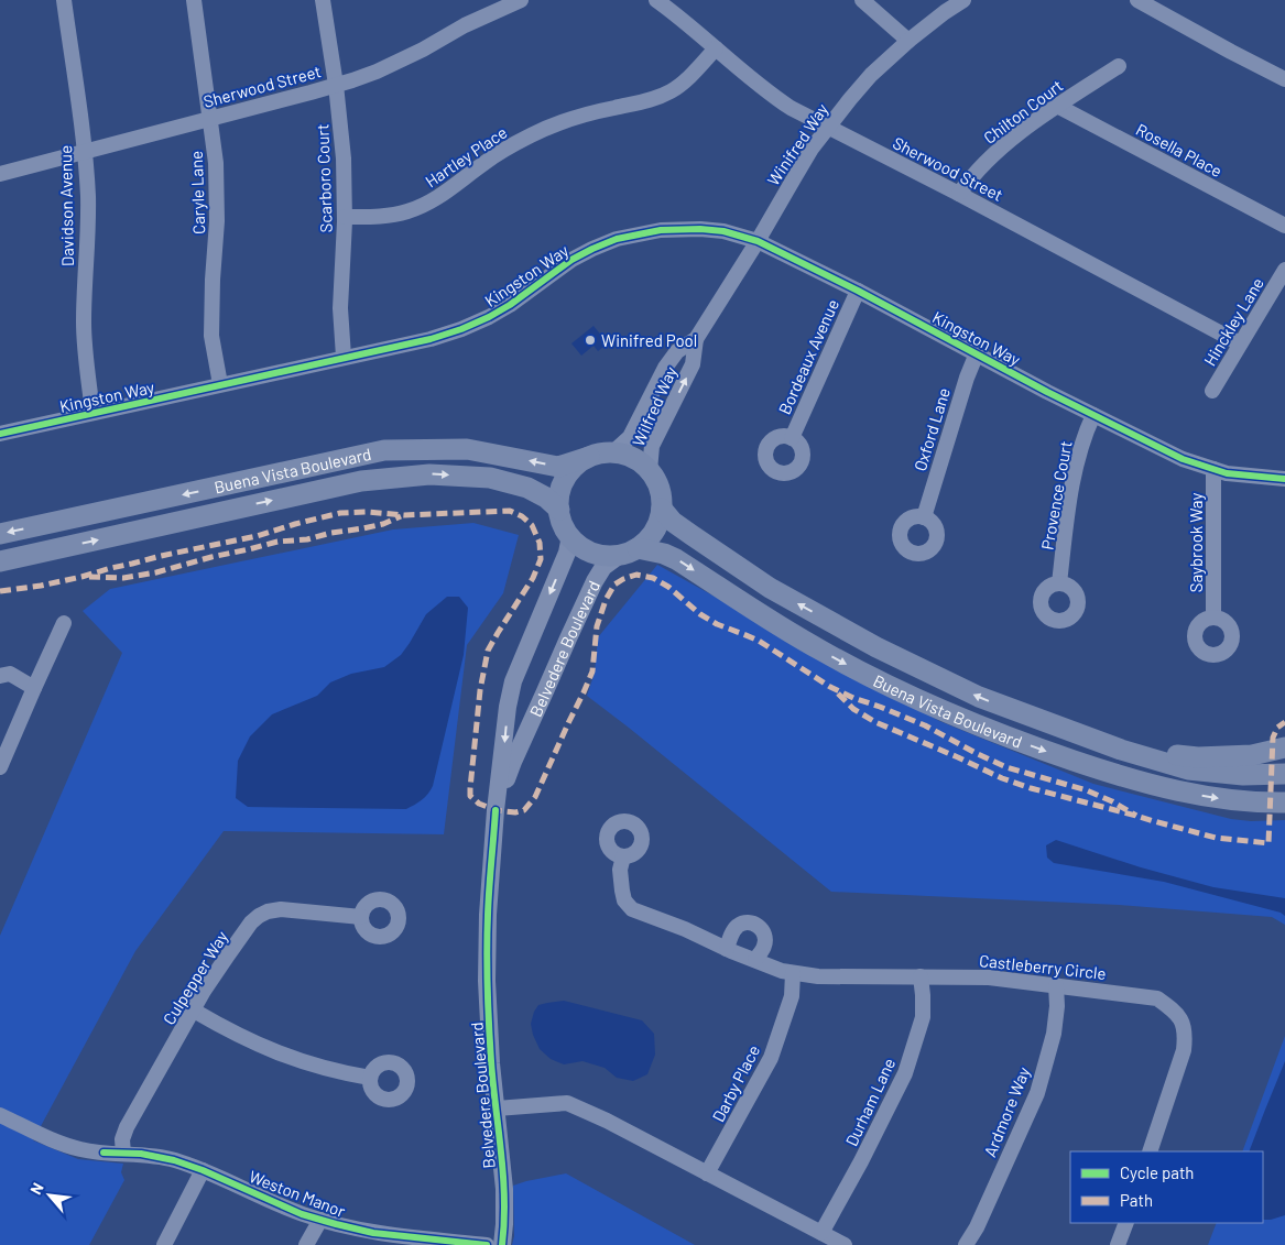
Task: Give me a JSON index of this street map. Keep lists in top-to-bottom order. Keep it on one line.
{"streets":{"main road":["Buena Vista Boulevard"],"street":["Sherwood Street","Chilton Court","Winifred Way","Rosella Place","Hartley Place","Scarboro Court","Caryle Lane","Davidson Avenue","Kingston Way","Hinckley Lane","Bordeaux Avenue","Wilfred Way","Oxford Lane","Provence Court","Saybrook Way","Belvedere Boulevard","Castleberry Circle","Culpepper Way","Darby Place","Durham Lane","Ardmore Way","Weston Manor"]},"crossings":[["Sherwood Street","Chilton Court"],["Sherwood Street","Winifred Way"],["Sherwood Street","Hartley Place"],["Sherwood Street","Scarboro Court"],["Sherwood Street","Caryle Lane"],["Sherwood Street","Davidson Avenue"],["Sherwood Street","Hinckley Lane"],["Chilton Court","Rosella Place"],["Winifred Way","Kingston Way"],["Winifred Way","Wilfred Way"],["Hartley Place","Scarboro Court"],["Scarboro Court","Kingston Way"],["Caryle Lane","Kingston Way"],["Davidson Avenue","Kingston Way"],["Kingston Way","Bordeaux Avenue"],["Kingston Way","Oxford Lane"],["Kingston Way","Provence Court"],["Kingston Way","Saybrook Way"],["Wilfred Way","Buena Vista Boulevard"],["Wilfred Way","Belvedere Boulevard"],["Buena Vista Boulevard","Belvedere Boulevard"],["Castleberry Circle","Darby Place"],["Castleberry Circle","Durham Lane"],["Castleberry Circle","Ardmore Way"],["Culpepper Way","Weston Manor"]],"places":["Winifred Pool"],"legend":["Cycle path","Path"],"north":"top left"}
